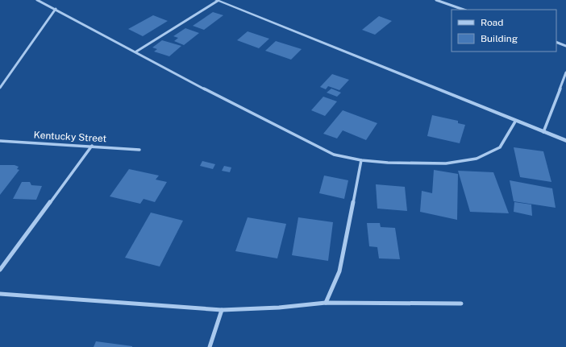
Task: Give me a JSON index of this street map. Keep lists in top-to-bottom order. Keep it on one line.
{"streets":{"street":["Kentucky Street"]},"legend":["Road","Building"]}
